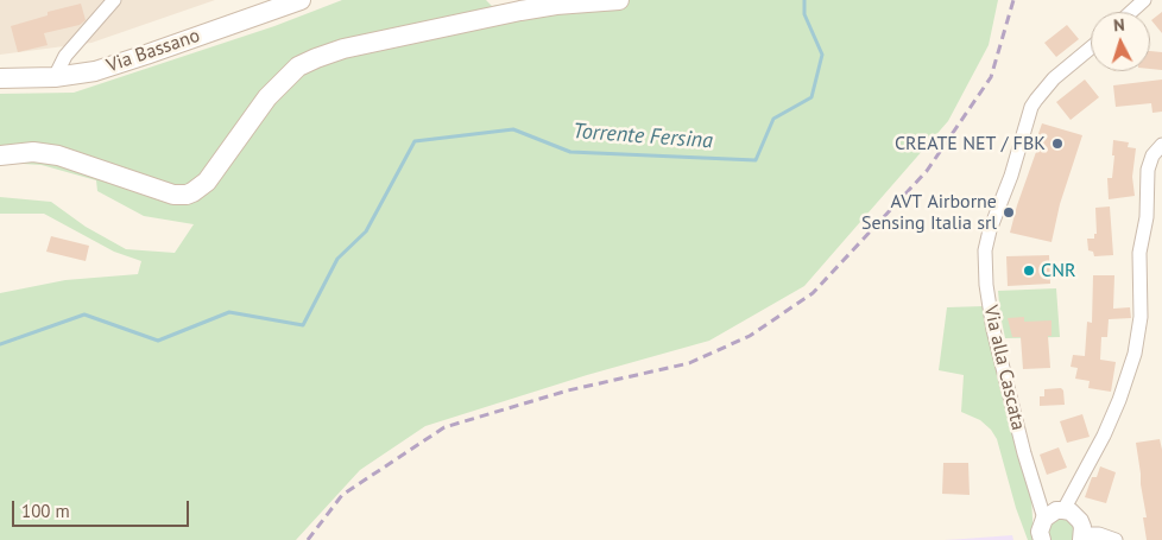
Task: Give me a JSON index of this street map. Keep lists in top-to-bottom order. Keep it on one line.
{"streets":{"main road":["Via Bassano"],"street":["Via alla Cascata"]},"water":["Torrente Fersina"],"places":["CREATE NET / FBK","AVT Airborne Sensing Italia srl","CNR"],"scale_bar":"100 m","north":"top"}
